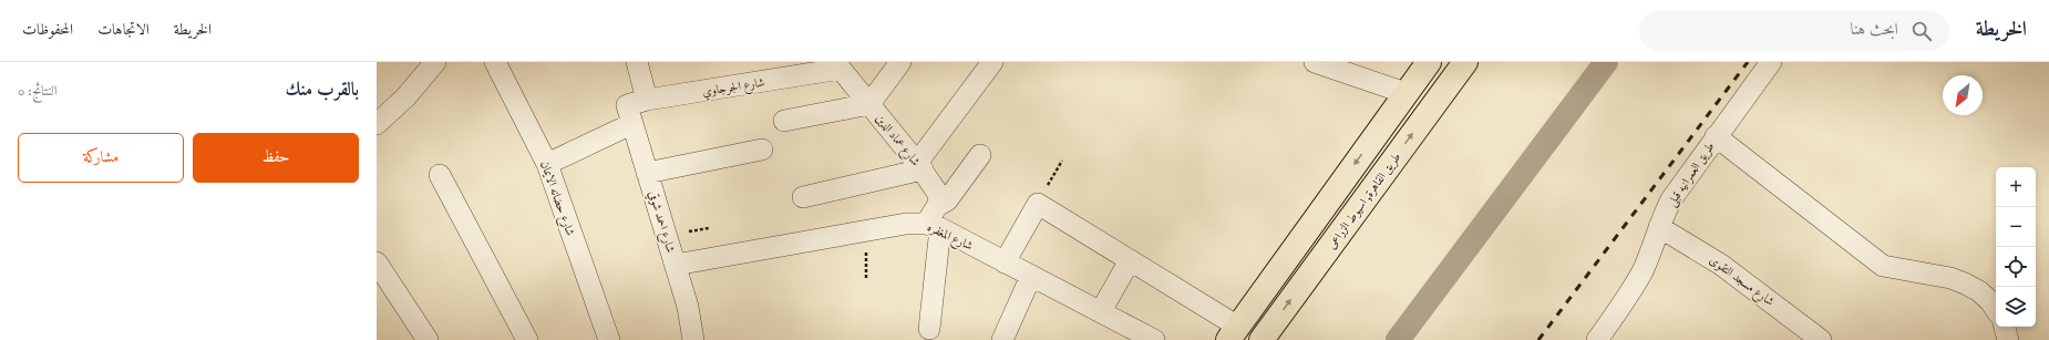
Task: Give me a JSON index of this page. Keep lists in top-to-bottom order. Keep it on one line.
{"streets":{"highway":["طريق القاهرة, اسيوط الزراعى"],"street":["شارع الجرجاوي","شارع عماد الدين","طريق العمرانيه قبلى","شارع حضانه الايمان","شارع احمد شوقي","شارع المغفره","شارع مسجد التقوى"]},"crossings":[["شارع الجرجاوي","شارع عماد الدين"],["شارع الجرجاوي","شارع حضانه الايمان"],["شارع الجرجاوي","شارع احمد شوقي"],["طريق العمرانيه قبلى","شارع مسجد التقوى"],["شارع احمد شوقي","شارع المغفره"]],"north":"bottom left","page":{"header":"الخريطة","search":"ابحث هنا","nav":["الخريطة","الاتجاهات","المحفوظات"],"heading":["بالقرب منك","النتائج: 0"],"buttons":["حفظ","مشاركة"],"map_buttons":["+","−"]}}
